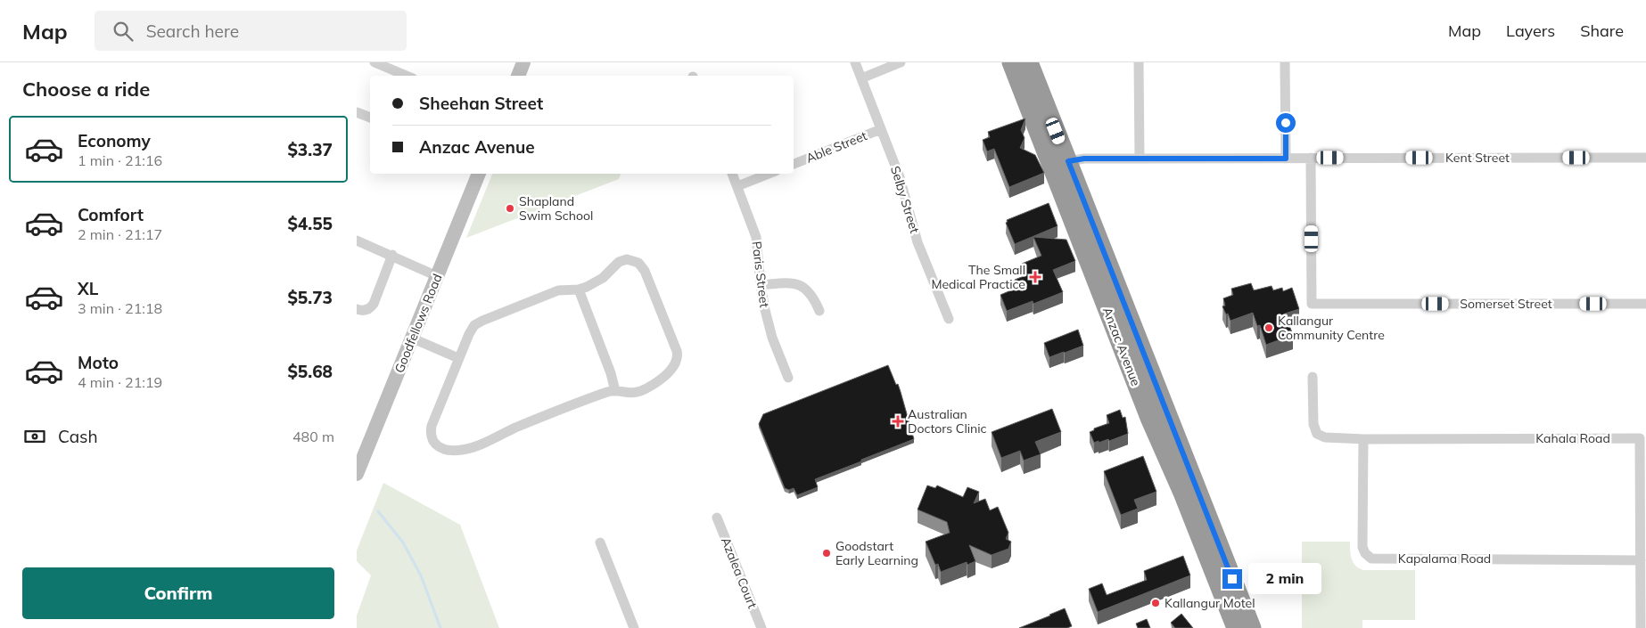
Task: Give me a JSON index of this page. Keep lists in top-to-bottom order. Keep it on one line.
{"streets":{"highway":["Anzac Avenue"],"street":["Able Street","Kent Street","Selby Street","Paris Street","Somerset Street","Goodfellows Road","Kahala Road","Kapalama Road","Azalea Court"]},"crossings":[["Able Street","Selby Street"],["Kent Street","Somerset Street"],["Kent Street","Anzac Avenue"],["Kahala Road","Kapalama Road"]],"places":{"other":["Shapland Swim School","Kallangur Community Centre","Goodstart Early Learning","Kallangur Motel"],"health":["The Small Medical Practice","Australian Doctors Clinic"]},"page":{"header":"Map","search":"Search here","nav":["Map","Layers","Share"],"heading":"Choose a ride","banner":["Sheehan Street","Anzac Avenue"],"list":[{"name":"Economy","note":"1 min · 21:16","value":"$3.37"},{"name":"Comfort","note":"2 min · 21:17","value":"$4.55"},{"name":"XL","note":"3 min · 21:18","value":"$5.73"},{"name":"Moto","note":"4 min · 21:19","value":"$5.68"}],"pay":["Cash","480 m"],"buttons":"Confirm","bubble":"2 min"}}
